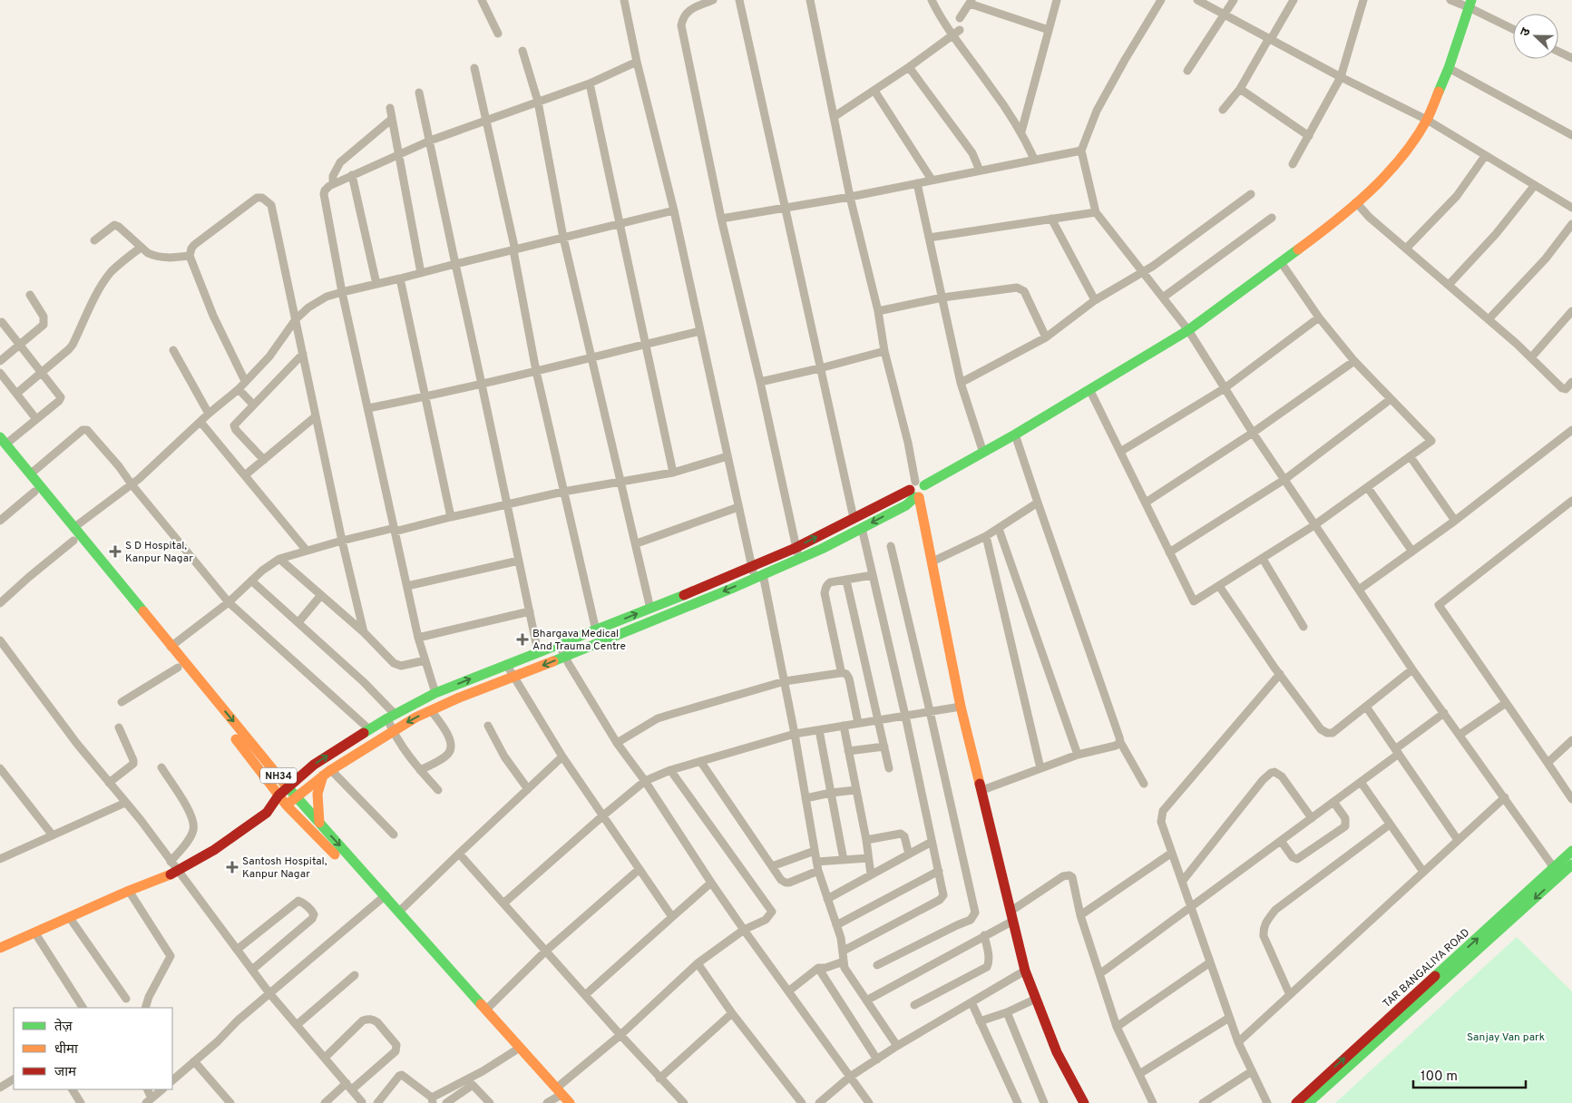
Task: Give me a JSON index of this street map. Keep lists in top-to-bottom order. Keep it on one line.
{"streets":{"main road":["NH34","TAR BANGALIYA ROAD"]},"parks":["Sanjay Van park"],"places":{"health":["S D Hospital, Kanpur Nagar","Bhargava Medical And Trauma Centre","Santosh Hospital, Kanpur Nagar"]},"legend":["तेज़","धीमा","जाम"],"scale_bar":"100 m","north":"left"}
